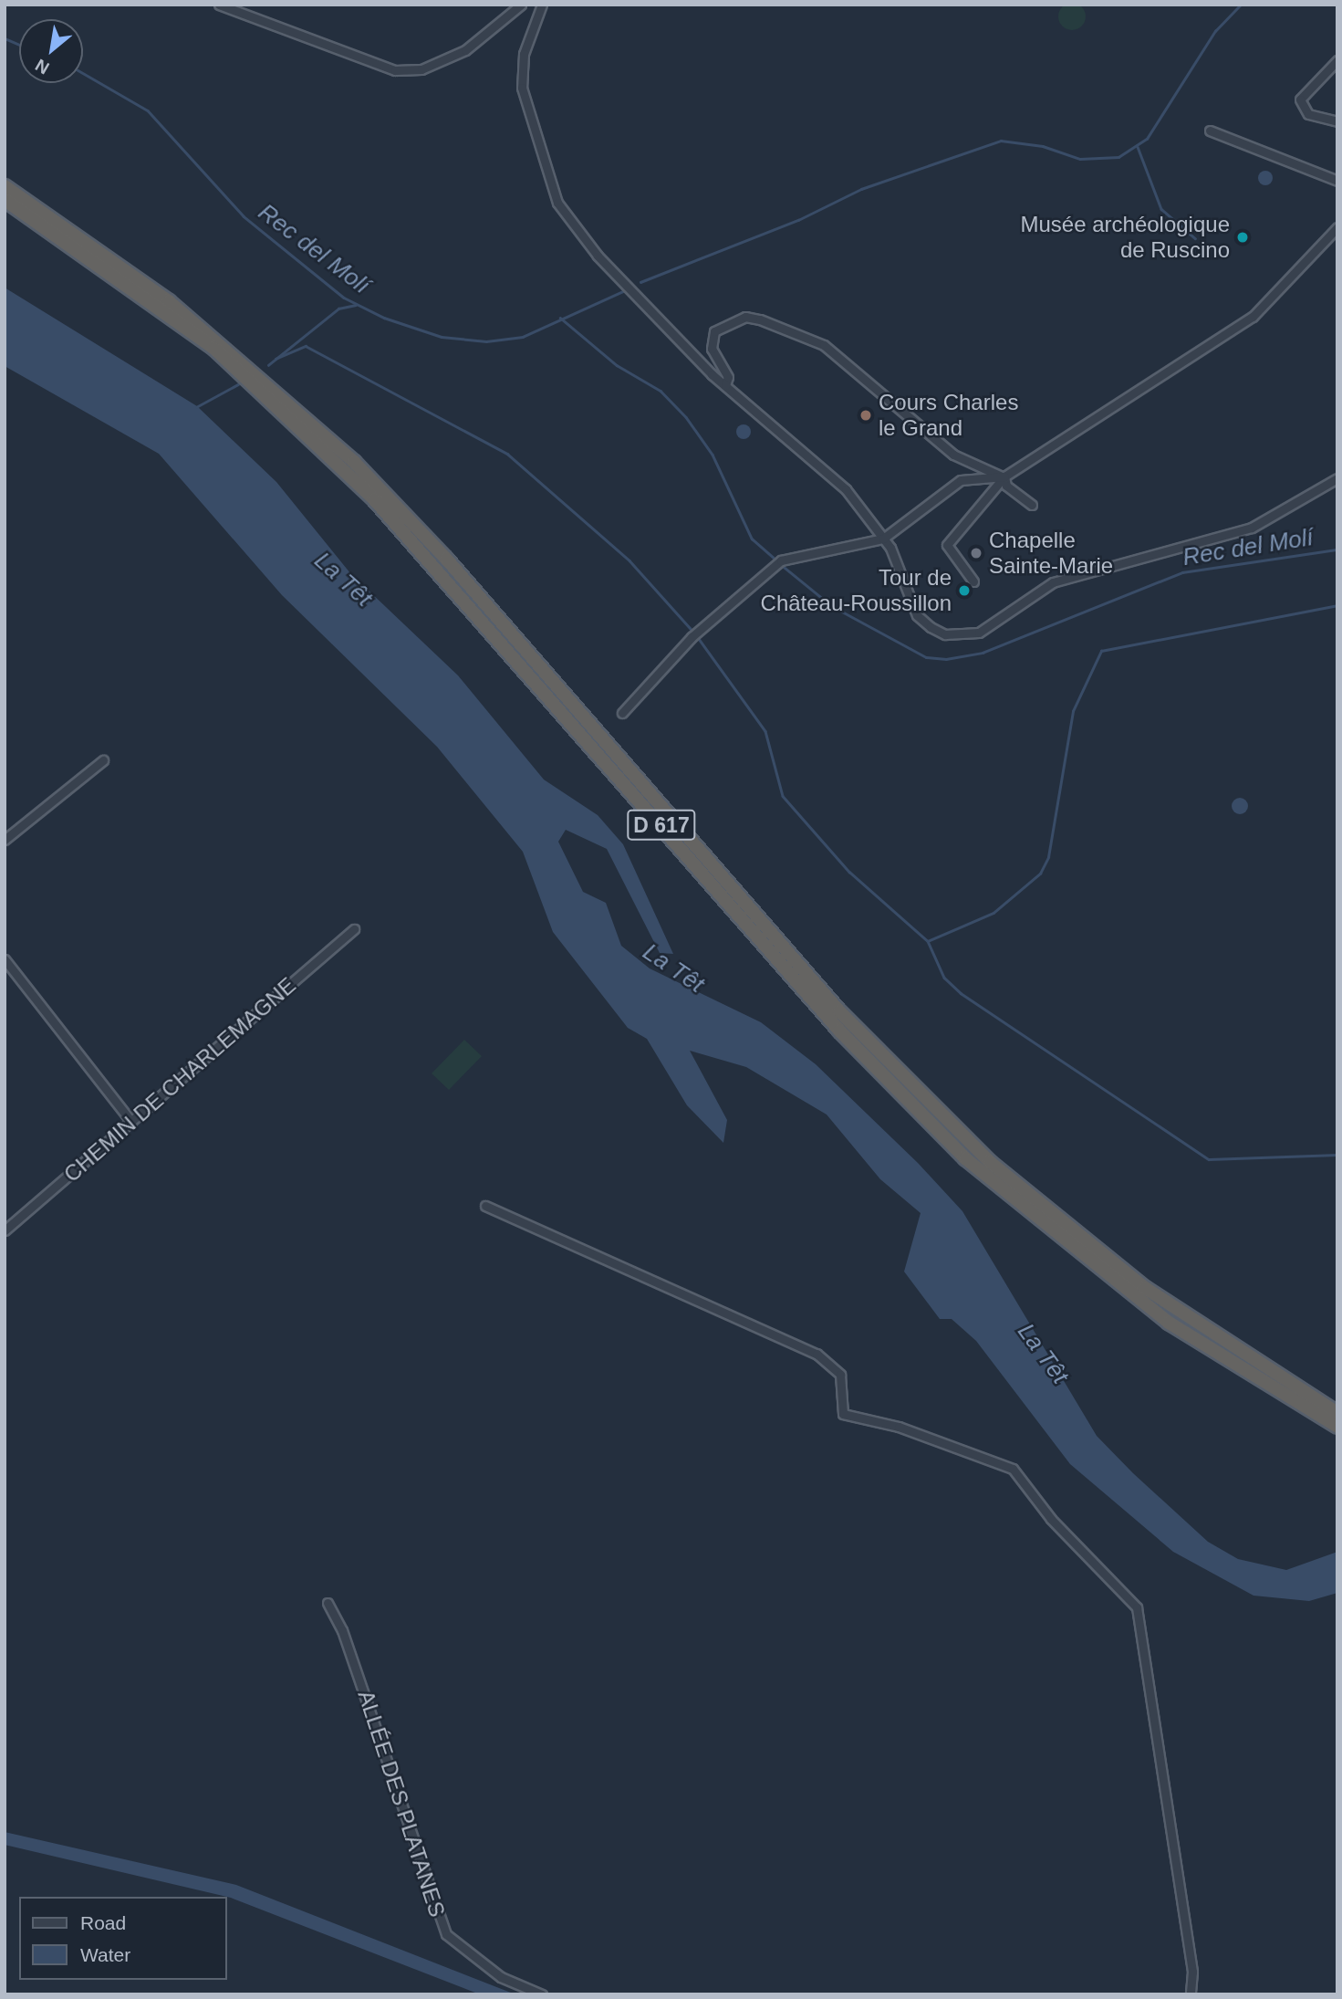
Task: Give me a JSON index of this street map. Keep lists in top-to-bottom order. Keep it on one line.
{"streets":{"highway":["D 617"],"street":["CHEMIN DE CHARLEMAGNE","ALLÉE DES PLATANES"]},"water":["Rec del Molí","La Têt"],"places":["Musée archéologique de Ruscino","Cours Charles le Grand","Chapelle Sainte-Marie","Tour de Château-Roussillon"],"legend":["Road","Water"],"north":"bottom left"}
